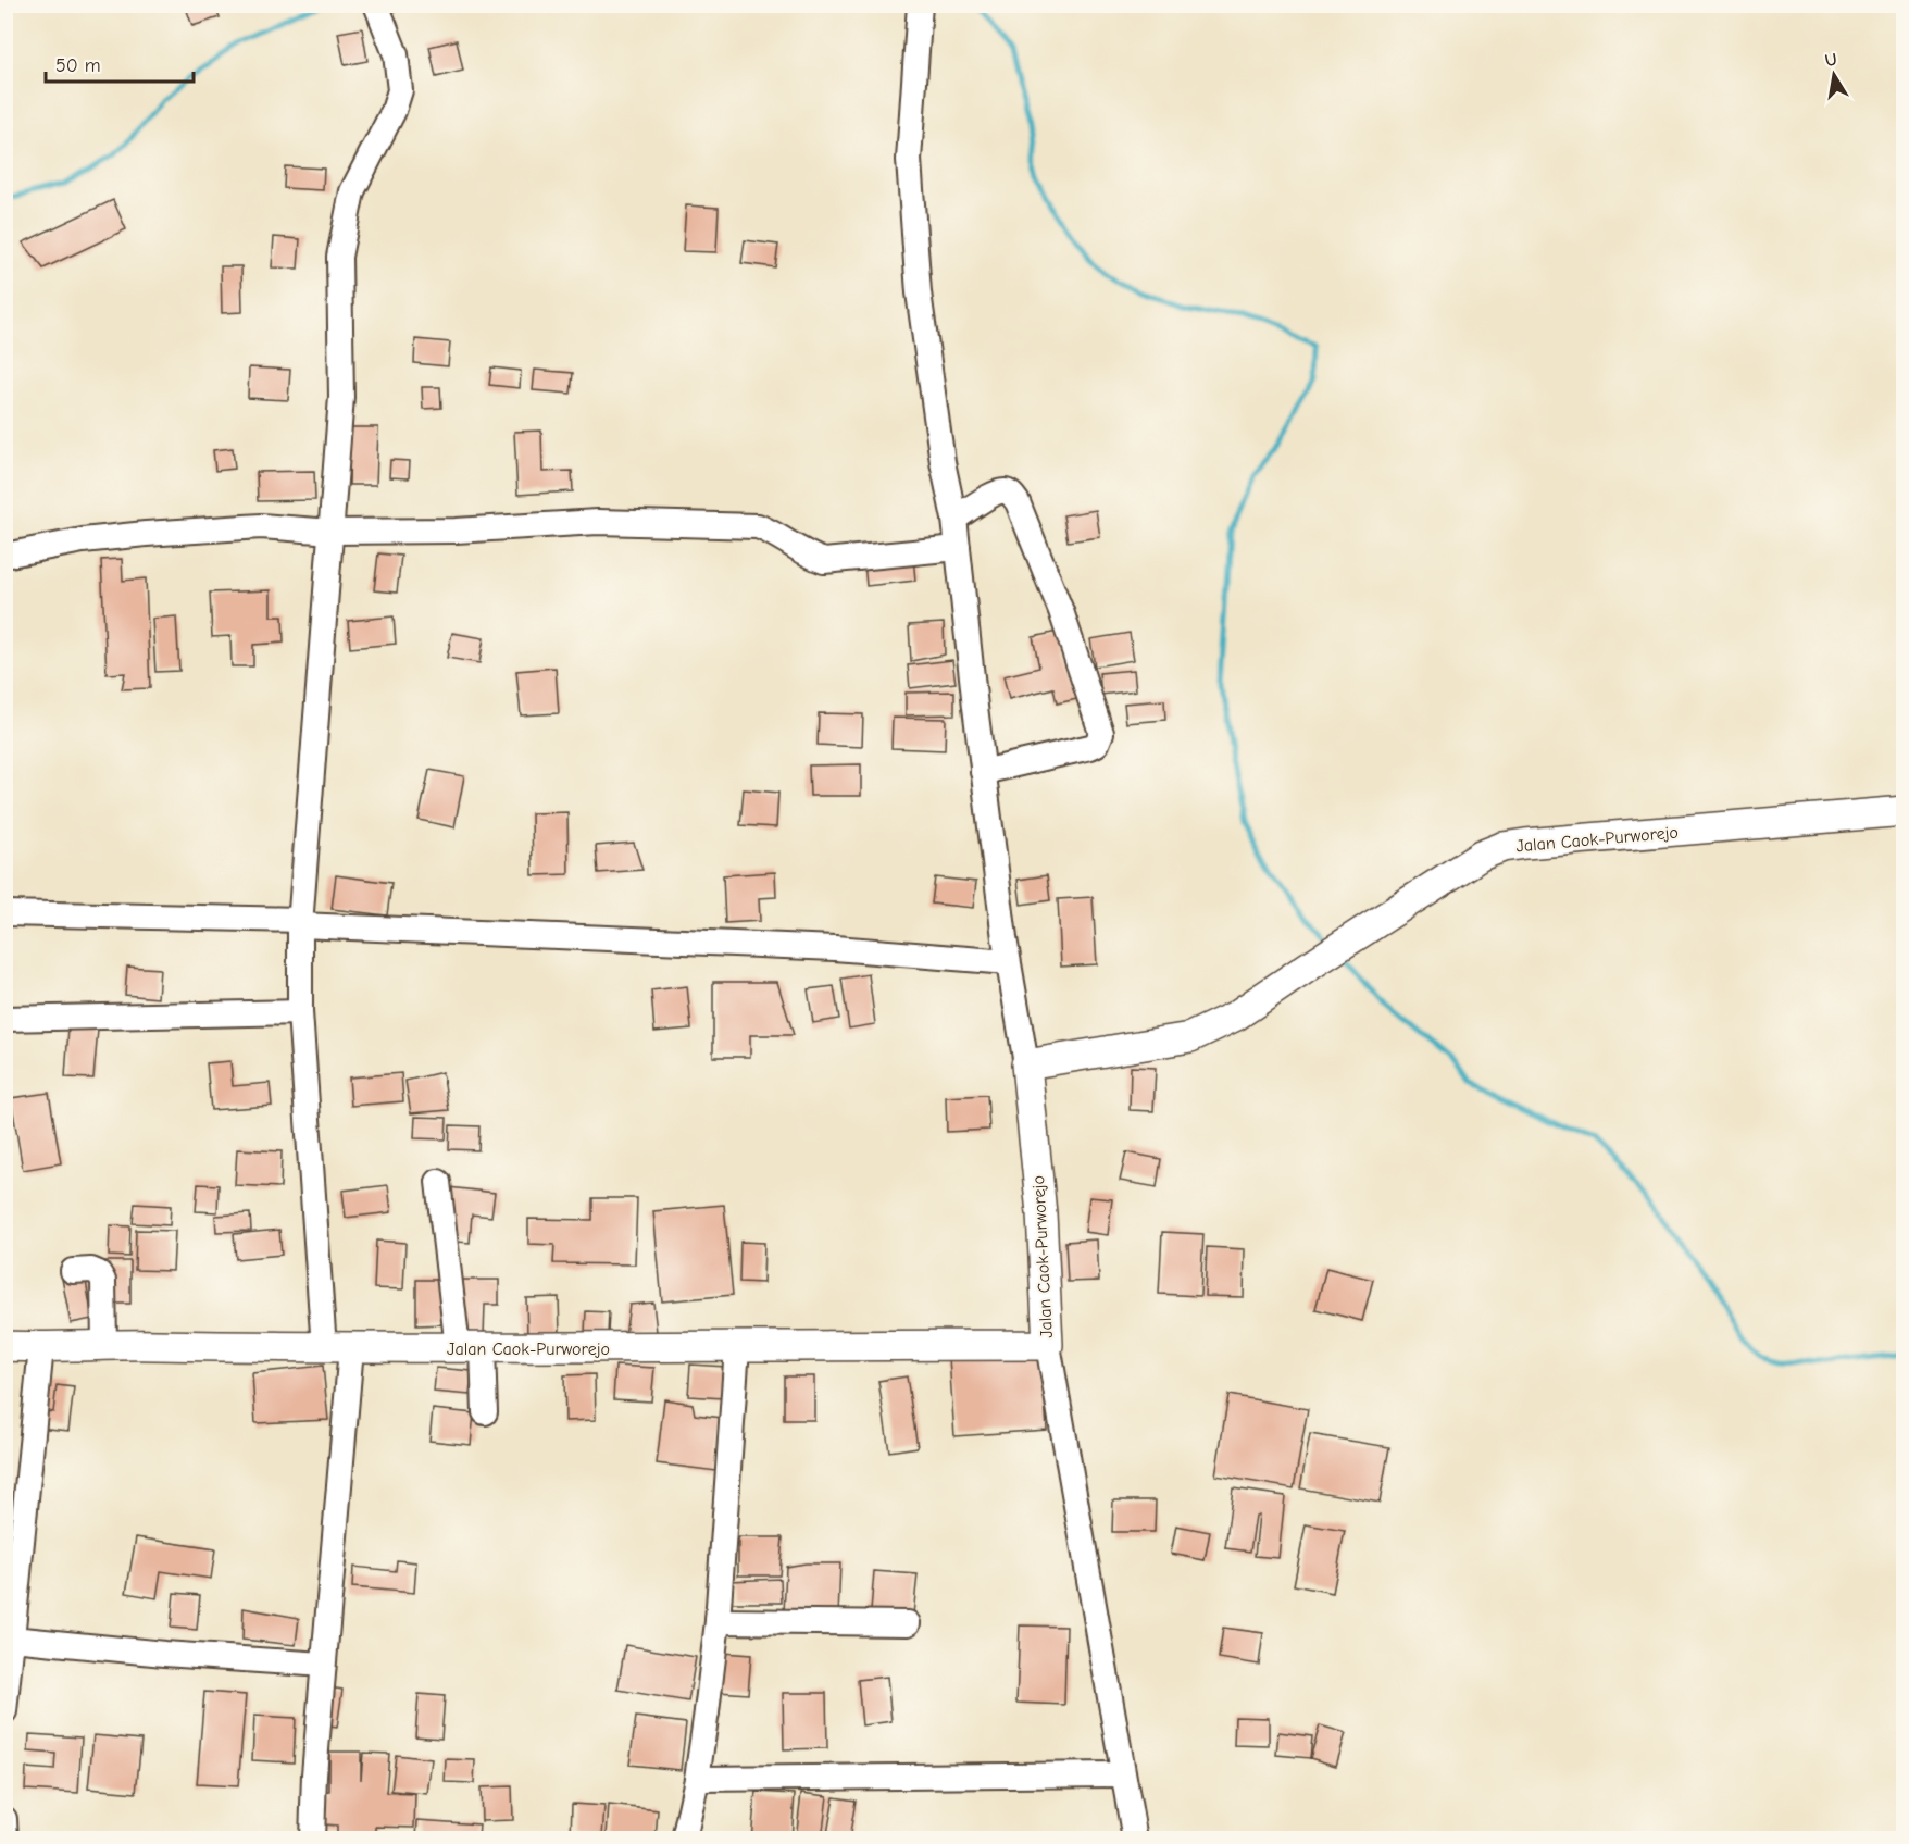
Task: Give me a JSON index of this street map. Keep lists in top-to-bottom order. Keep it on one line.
{"streets":{"street":["Jalan Caok-Purworejo"]},"scale_bar":"50 m","north":"top"}
